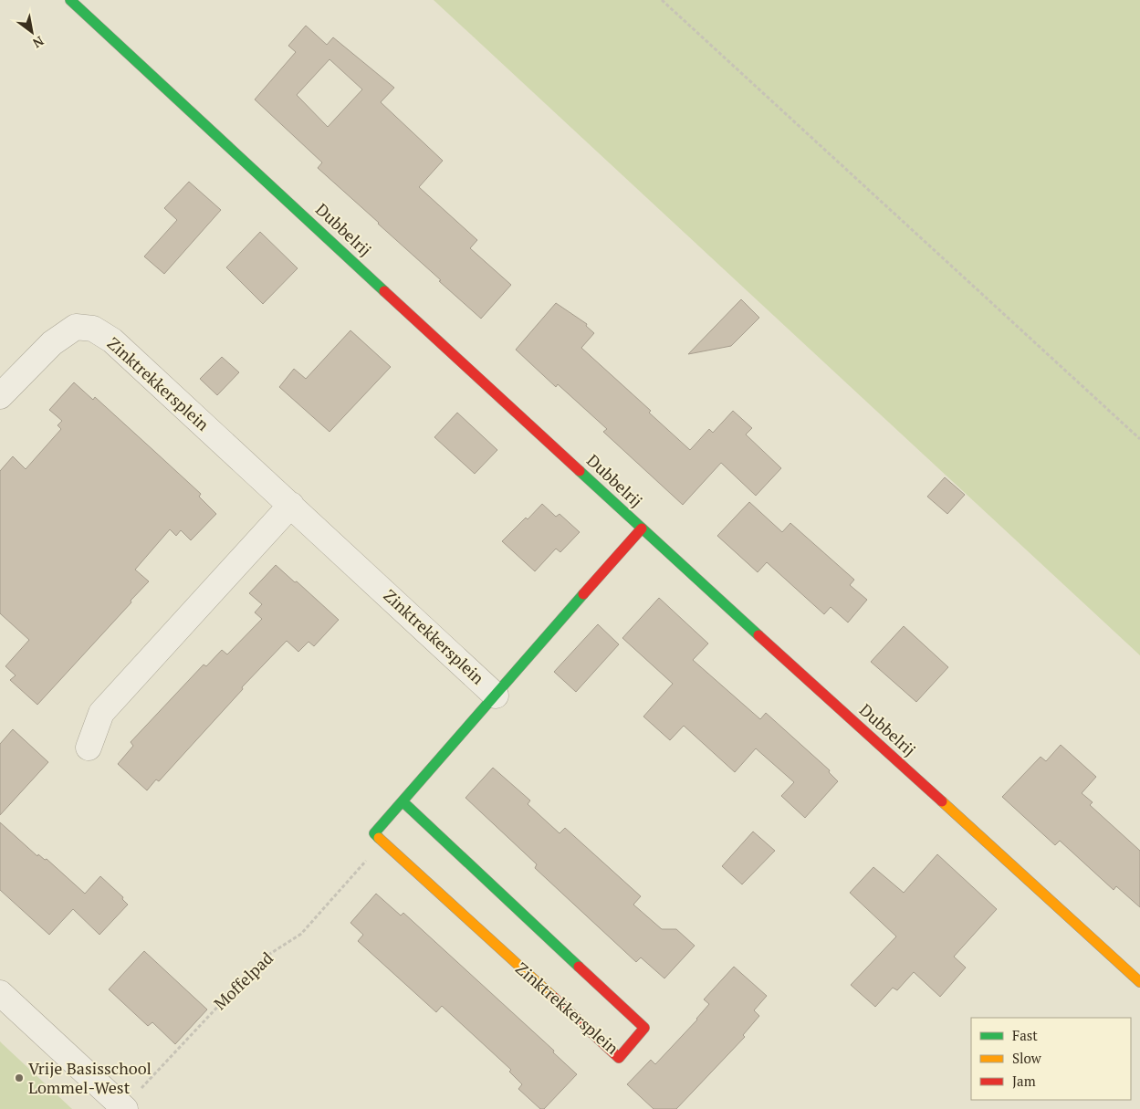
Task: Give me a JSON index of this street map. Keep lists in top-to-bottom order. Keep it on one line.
{"streets":{"street":["Dubbelrij","Zinktrekkersplein"],"path":["Moffelpad"]},"crossings":[["Dubbelrij","Zinktrekkersplein"],["Zinktrekkersplein","Moffelpad"]],"places":["Vrije Basisschool Lommel-West"],"legend":["Fast","Slow","Jam"],"north":"bottom right"}
